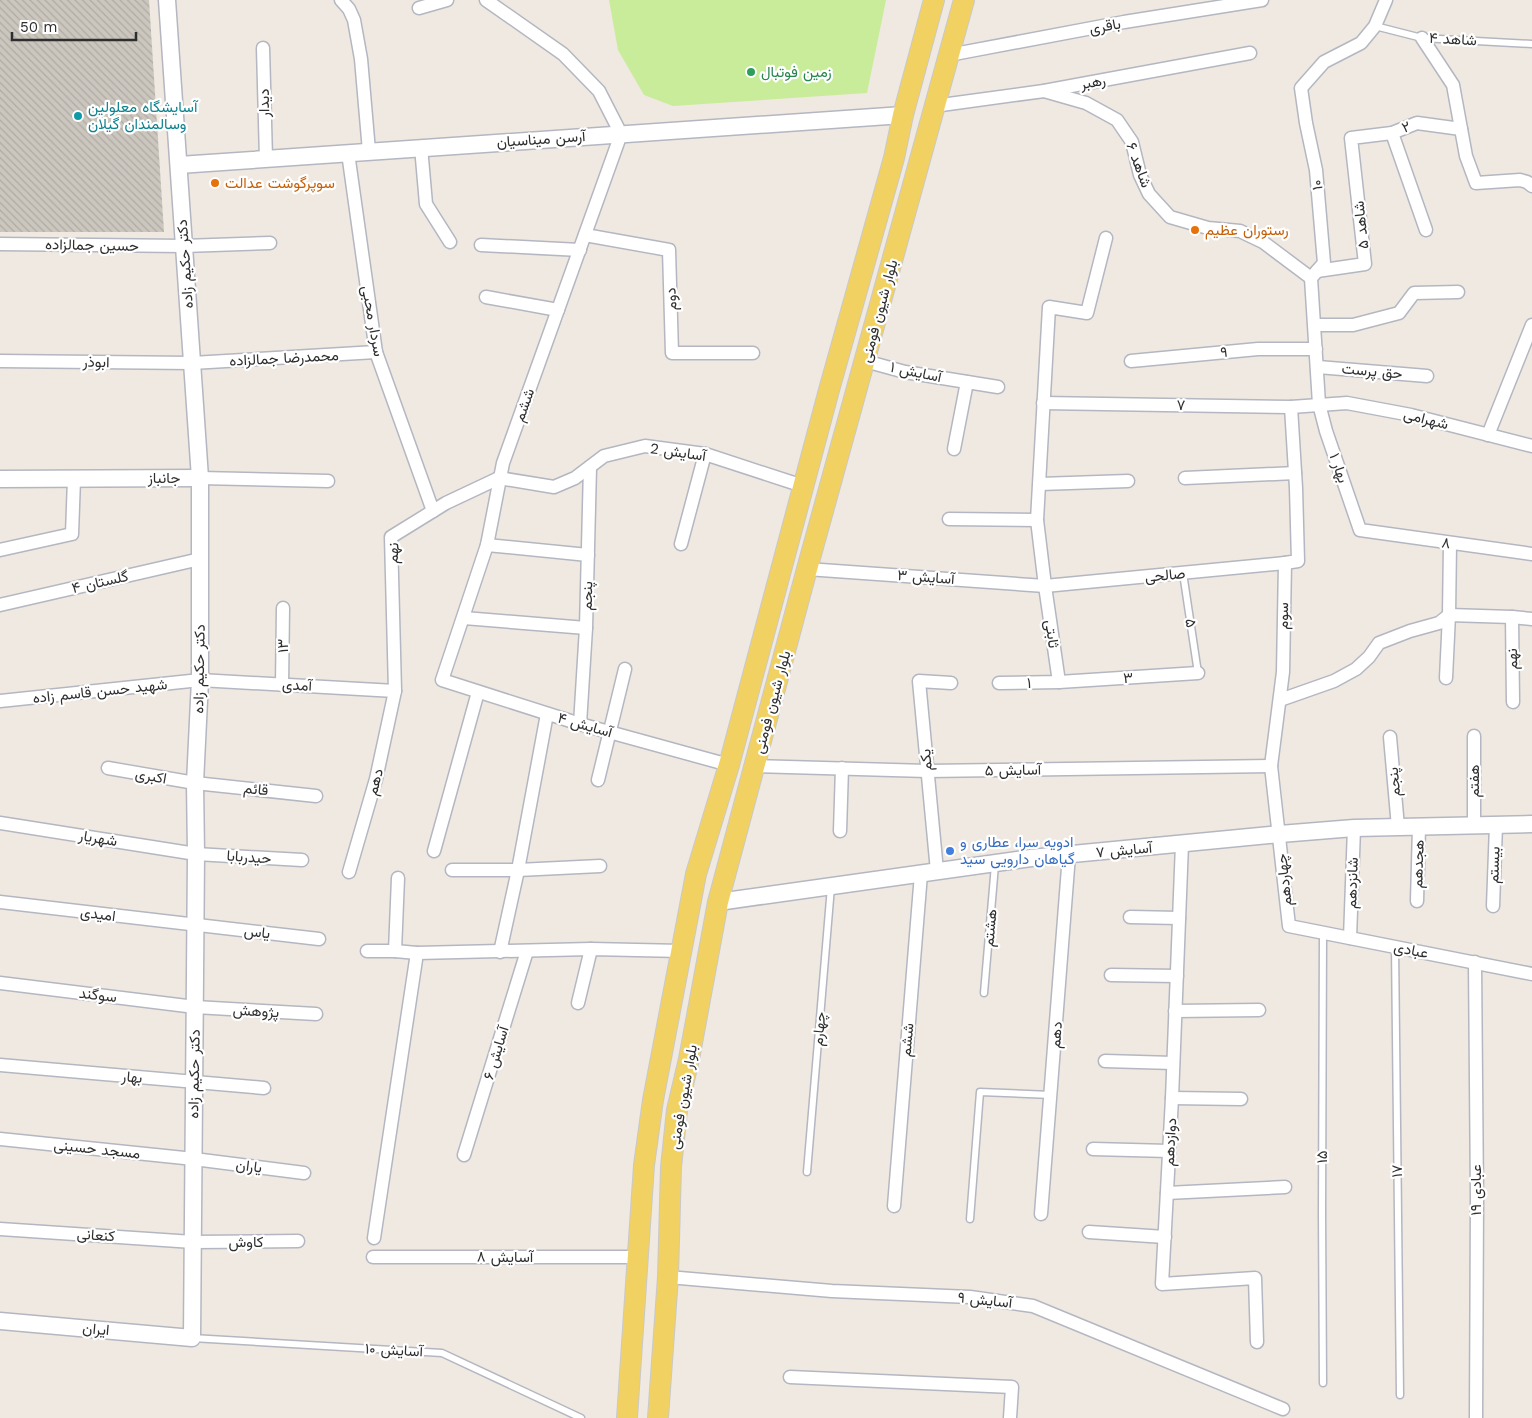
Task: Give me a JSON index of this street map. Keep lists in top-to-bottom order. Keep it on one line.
{"streets":{"main road":["بلوار شیون فومنی"],"street":["باقری","رهبر","دیدار","۲","آرسن میناسیان","شاهد ۶","۱۰","شاهد ۵","حسین جمالزاده","دکتر حکیم زاده","دوم","سردار محبی","۹","محمدرضا جمالزاده","ابوذر","حق پرست","آسایش ۱","ششم","۷","شهرامی","آسایش 2","بهار ۱","جانباز","۸","نهم","صالحی","آسایش ۳","گلستان ۴","پنجم","سوم","ثابتی","۱۳","۳","۱","آمدی","شهید حسن قاسم زاده","آسایش ۴","یکم","آسایش ۵","اکبری","هفتم","دهم","قائم","شهریار","آسایش ۷","حیدربابا","هجدهم","بیستم","چهاردهم","شانزدهم","امیدی","یاس","عبادی","سوگند","پژوهش","آسایش ۶","بهار","دوازدهم","مسجد حسینی","یاران","عبادی ۱۹","کنعانی","کاوش","آسایش ۸","آسایش ۹","ایران"],"lane":["شاهد ۴","۵","هشتم","چهارم","۱۵","۱۷","آسایش ‍۱۰"]},"crossings":[["باقری","بلوار شیون فومنی"],["شاهد ۴","۱۰"],["رهبر","شاهد ۶"],["رهبر","بلوار شیون فومنی"],["دیدار","آرسن میناسیان"],["۲","شاهد ۵"],["آرسن میناسیان","دکتر حکیم زاده"],["آرسن میناسیان","بلوار شیون فومنی"],["آرسن میناسیان","سردار محبی"],["آرسن میناسیان","ششم"],["شاهد ۶","۱۰"],["شاهد ۶","شاهد ۵"],["۱۰","شاهد ۵"],["۱۰","۹"],["۱۰","حق پرست"],["۱۰","۷"],["۱۰","شهرامی"],["۱۰","بهار ۱"],["حسین جمالزاده","دکتر حکیم زاده"],["دکتر حکیم زاده","محمدرضا جمالزاده"],["دکتر حکیم زاده","ابوذر"],["دکتر حکیم زاده","جانباز"],["دکتر حکیم زاده","گلستان ۴"],["دکتر حکیم زاده","آمدی"],["دکتر حکیم زاده","شهید حسن قاسم زاده"],["دکتر حکیم زاده","اکبری"],["دکتر حکیم زاده","قائم"],["دکتر حکیم زاده","شهریار"],["دکتر حکیم زاده","حیدربابا"],["دکتر حکیم زاده","امیدی"],["دکتر حکیم زاده","یاس"],["دکتر حکیم زاده","سوگند"],["دکتر حکیم زاده","پژوهش"],["دکتر حکیم زاده","بهار"],["دکتر حکیم زاده","مسجد حسینی"],["دکتر حکیم زاده","یاران"],["دکتر حکیم زاده","کنعانی"],["دکتر حکیم زاده","کاوش"],["دکتر حکیم زاده","ایران"],["دکتر حکیم زاده","آسایش ‍۱۰"],["دوم","ششم"],["بلوار شیون فومنی","آسایش ۱"],["بلوار شیون فومنی","آسایش 2"],["بلوار شیون فومنی","آسایش ۳"],["بلوار شیون فومنی","آسایش ۴"],["بلوار شیون فومنی","آسایش ۵"],["بلوار شیون فومنی","آسایش ۷"],["بلوار شیون فومنی","آسایش ۸"],["بلوار شیون فومنی","آسایش ۹"],["سردار محبی","محمدرضا جمالزاده"],["سردار محبی","نهم"],["محمدرضا جمالزاده","ابوذر"],["ششم","آسایش 2"],["ششم","نهم"],["ششم","آسایش ۴"],["ششم","یکم"],["ششم","آسایش ۷"],["۷","شهرامی"],["۷","بهار ۱"],["شهرامی","بهار ۱"],["آسایش 2","نهم"],["آسایش 2","پنجم"],["بهار ۱","۸"],["نهم","آمدی"],["نهم","دهم"],["صالحی","آسایش ۳"],["صالحی","سوم"],["صالحی","۵"],["صالحی","ثابتی"],["آسایش ۳","ثابتی"],["پنجم","آسایش ۴"],["پنجم","آسایش ۷"],["سوم","آسایش ۵"],["سوم","آسایش ۷"],["سوم","چهاردهم"],["۵","۳"],["ثابتی","۳"],["ثابتی","۱"],["۱۳","آمدی"],["۳","۱"],["آمدی","شهید حسن قاسم زاده"],["آمدی","دهم"],["یکم","آسایش ۵"],["یکم","آسایش ۷"],["اکبری","قائم"],["هفتم","آسایش ۷"],["دهم","آسایش ۷"],["شهریار","حیدربابا"],["آسایش ۷","هجدهم"],["آسایش ۷","بیستم"],["آسایش ۷","چهاردهم"],["آسایش ۷","شانزدهم"],["آسایش ۷","هشتم"],["آسایش ۷","چهارم"],["آسایش ۷","دوازدهم"],["چهاردهم","عبادی"],["شانزدهم","عبادی"],["امیدی","یاس"],["عبادی","۱۵"],["عبادی","۱۷"],["عبادی","عبادی ۱۹"],["سوگند","پژوهش"],["مسجد حسینی","یاران"],["کنعانی","کاوش"],["ایران","آسایش ‍۱۰"]],"places":["زمین فوتبال","آسایشگاه معلولین وسالمندان گیلان","سوپرگوشت عدالت","رستوران عظیم","ادویه سرا، عطاری و گیاهان دارویی سید"],"scale_bar":"50 m"}
